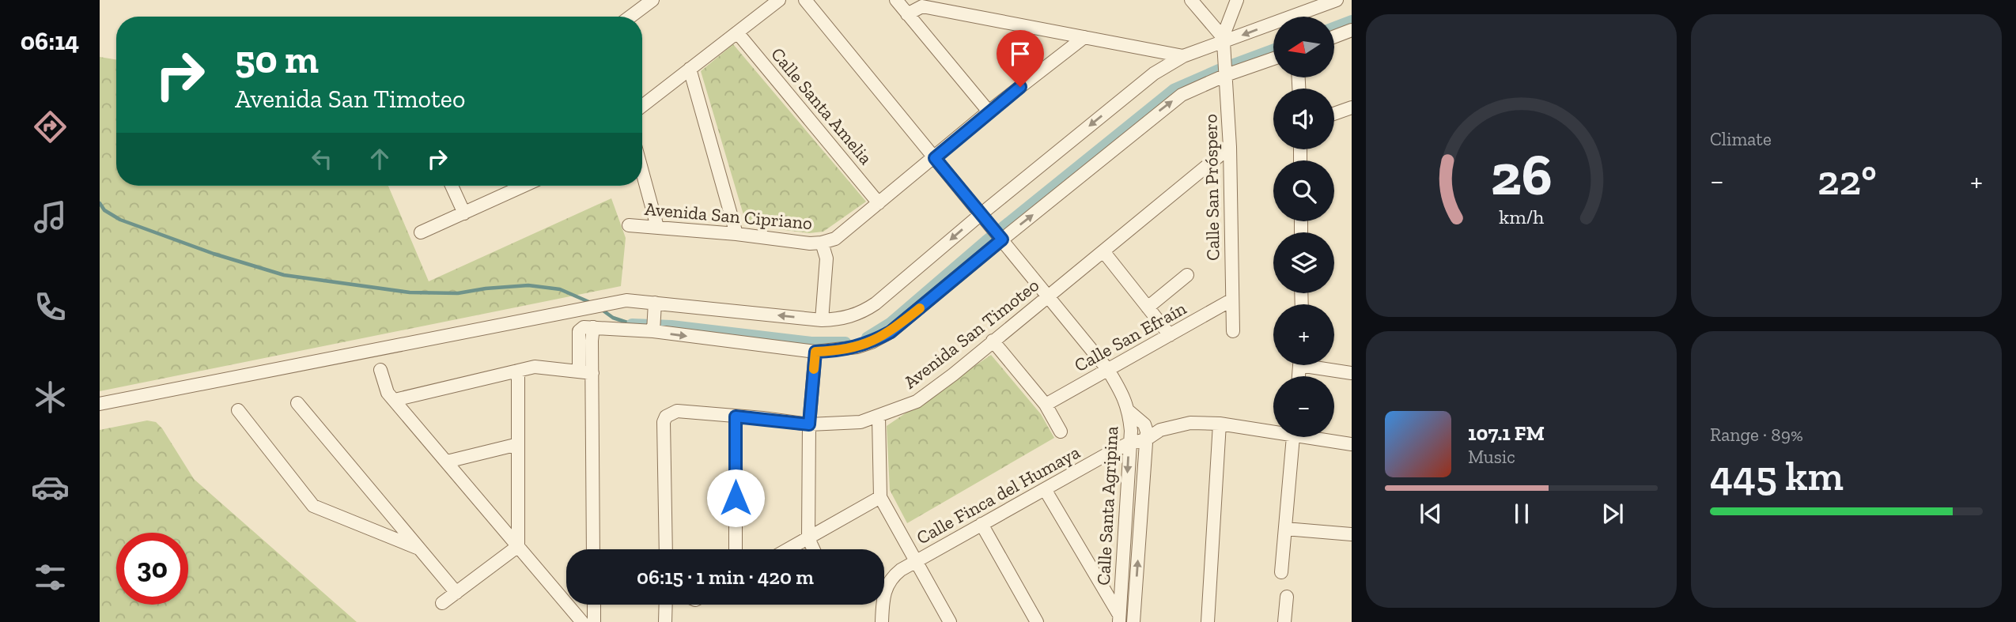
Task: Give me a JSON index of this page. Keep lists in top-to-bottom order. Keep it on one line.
{"streets":{"street":["Calle Santa Amelia","Calle San Próspero","Avenida San Cipriano","Avenida San Timoteo","Calle San Efraín","Calle Finca del Humaya","Calle Santa Agripina"]},"crossings":[["Calle Santa Amelia","Avenida San Cipriano"],["Calle San Próspero","Avenida San Timoteo"],["Calle San Próspero","Calle San Efraín"],["Calle Finca del Humaya","Calle Santa Agripina"]],"north":"left","page":{"tabs":"06:14","tile":["Climate",["Range · 89%","445 km"]],"map_buttons":["+","−"],"turn":["50 m","Avenida San Timoteo"],"heat":["−","22°","+"],"song":["107.1 FM","Music"],"limit":"30","trip":"06:15 · 1 min · 420 m","gauge":["26","km/h"]}}
